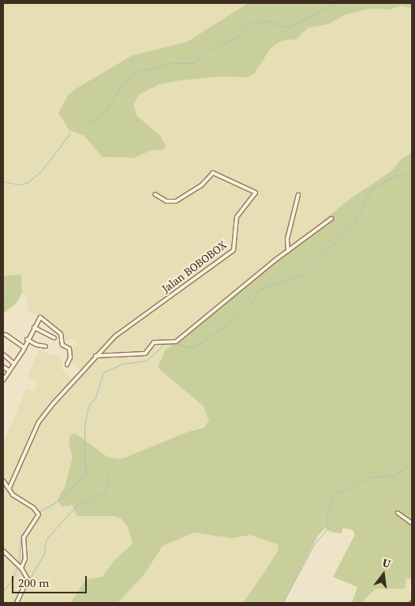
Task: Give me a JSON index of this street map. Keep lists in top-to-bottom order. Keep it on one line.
{"streets":{"street":["Jalan BOBOBOX"]},"scale_bar":"200 m","north":"top"}
